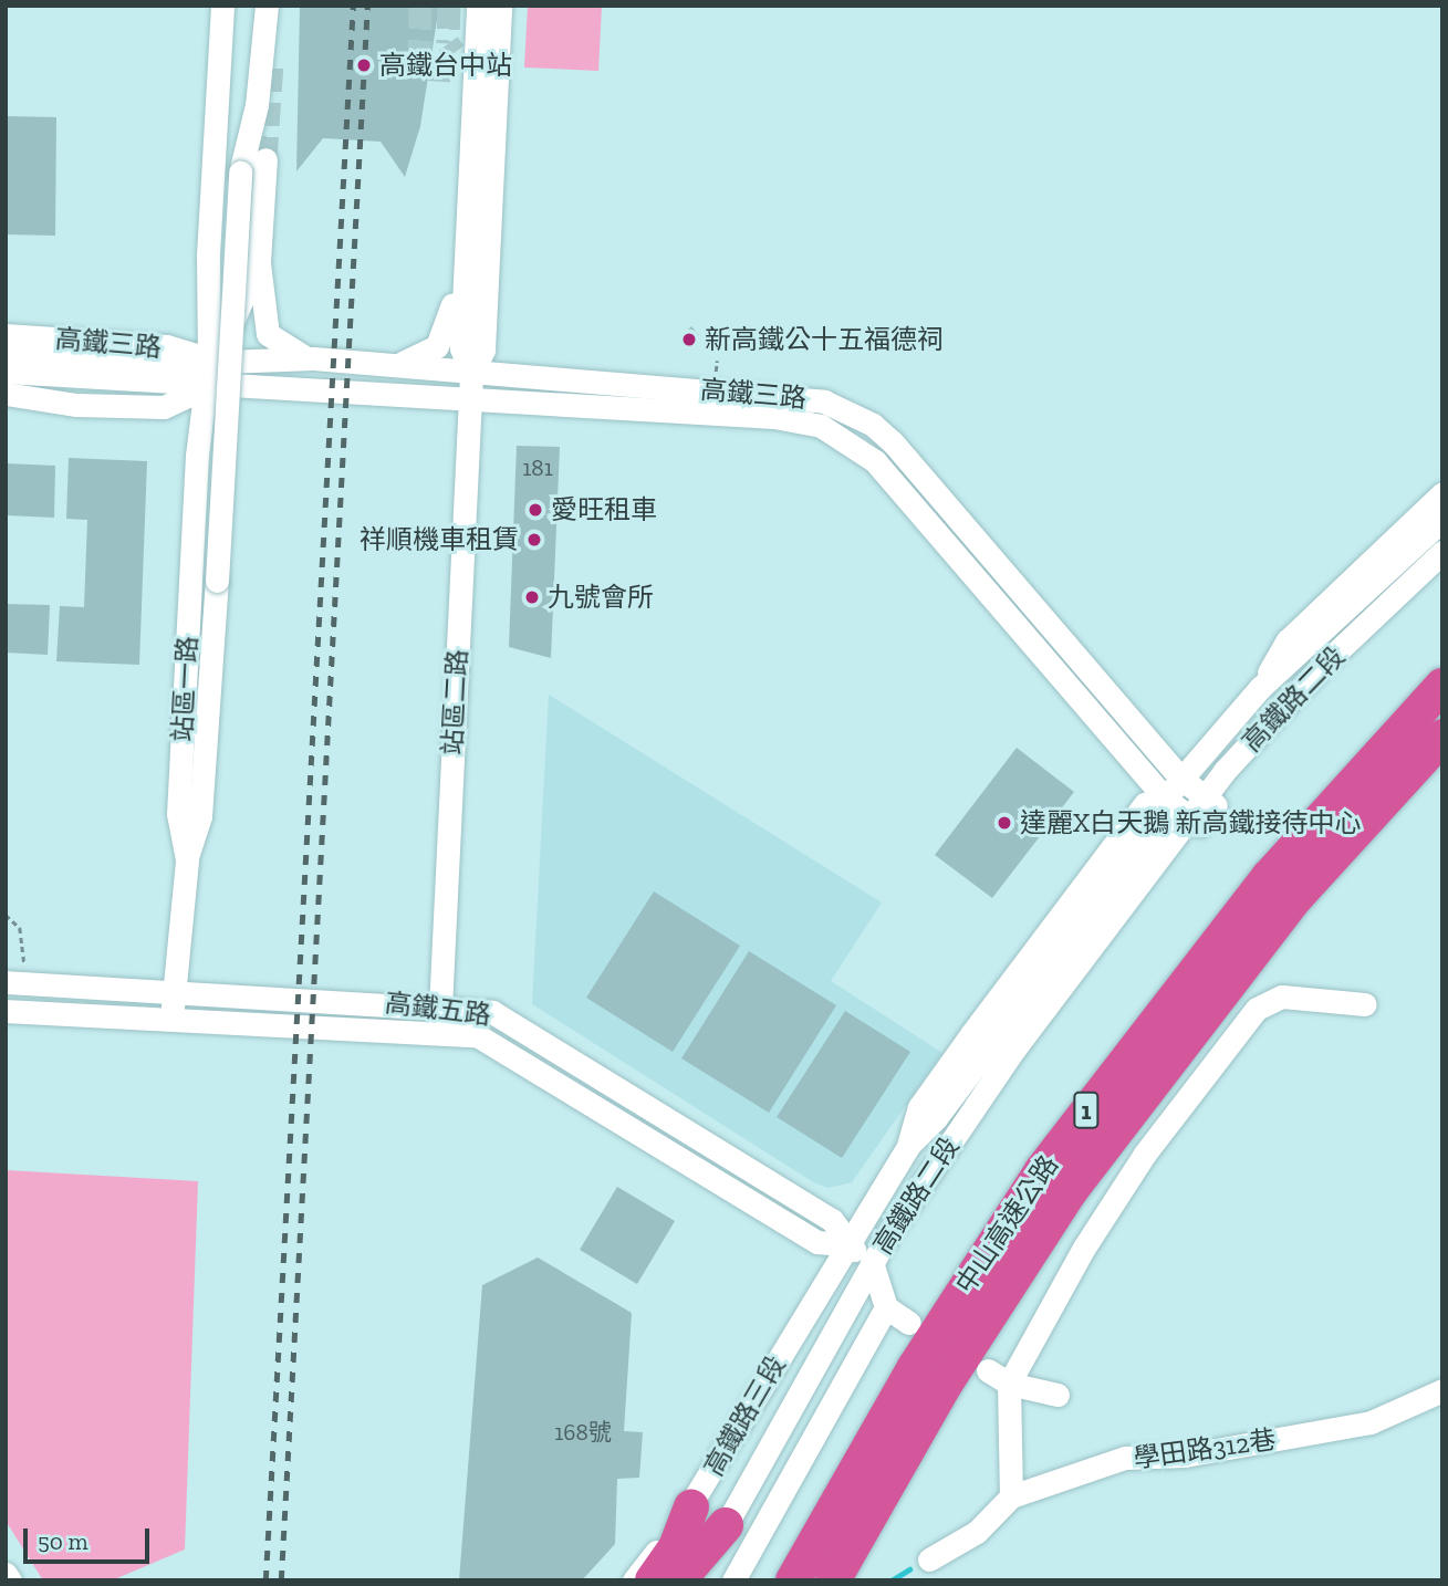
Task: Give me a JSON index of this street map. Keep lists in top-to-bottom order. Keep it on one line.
{"streets":{"highway":["1","中山高速公路"],"street":["高鐵三路","站區一路","高鐵路二段","站區二路","高鐵五路","高鐵路三段","學田路312巷"]},"crossings":[["高鐵三路","站區一路"],["高鐵三路","高鐵路二段"],["高鐵三路","站區二路"],["站區一路","高鐵五路"],["高鐵路二段","高鐵五路"],["高鐵路二段","高鐵路三段"],["站區二路","高鐵五路"],["高鐵五路","高鐵路三段"]],"places":["高鐵台中站","新高鐵公十五福德祠","愛旺租車","祥順機車租賃","九號會所","達麗X白天鵝 新高鐵接待中心"],"house_numbers":["181","168號"],"scale_bar":"50 m"}
